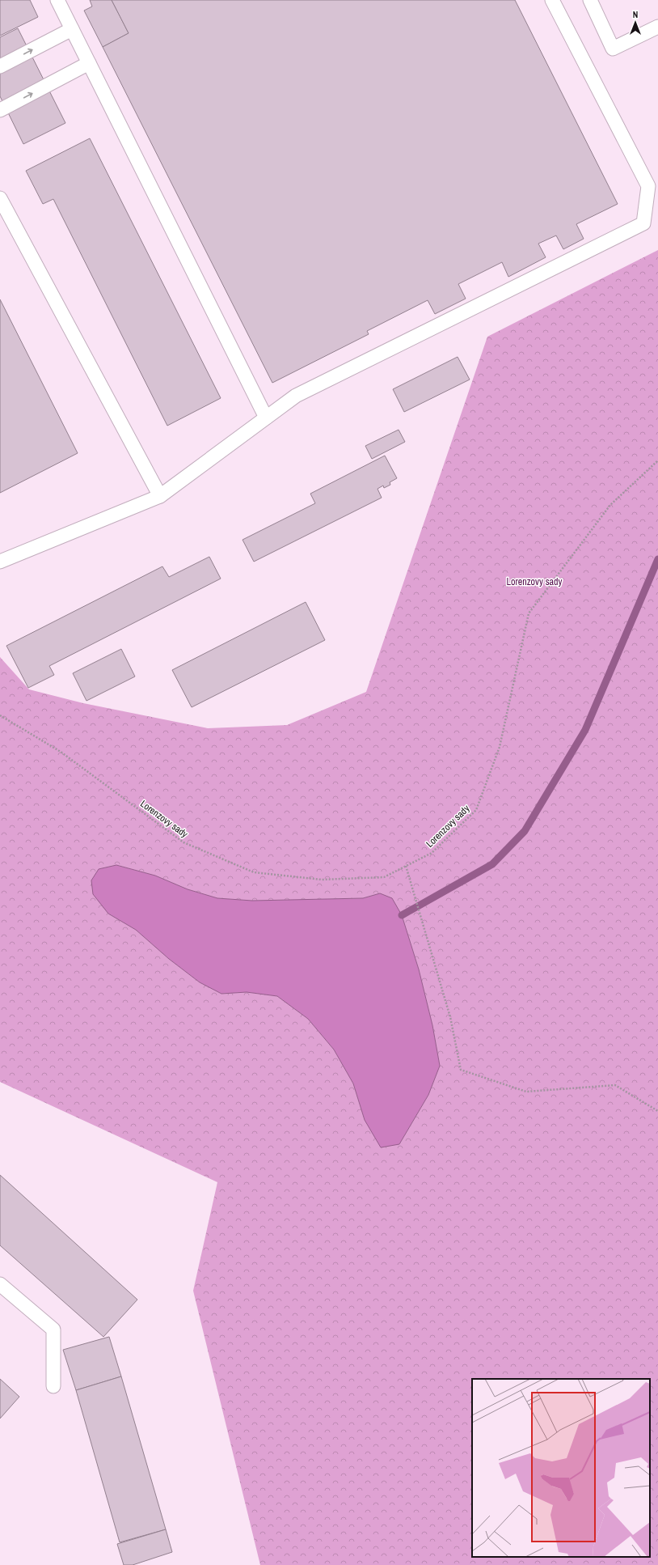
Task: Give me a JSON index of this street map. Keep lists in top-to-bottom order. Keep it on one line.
{"streets":{"path":["Lorenzovy sady"]},"parks":["Lorenzovy sady"],"north":"top"}
